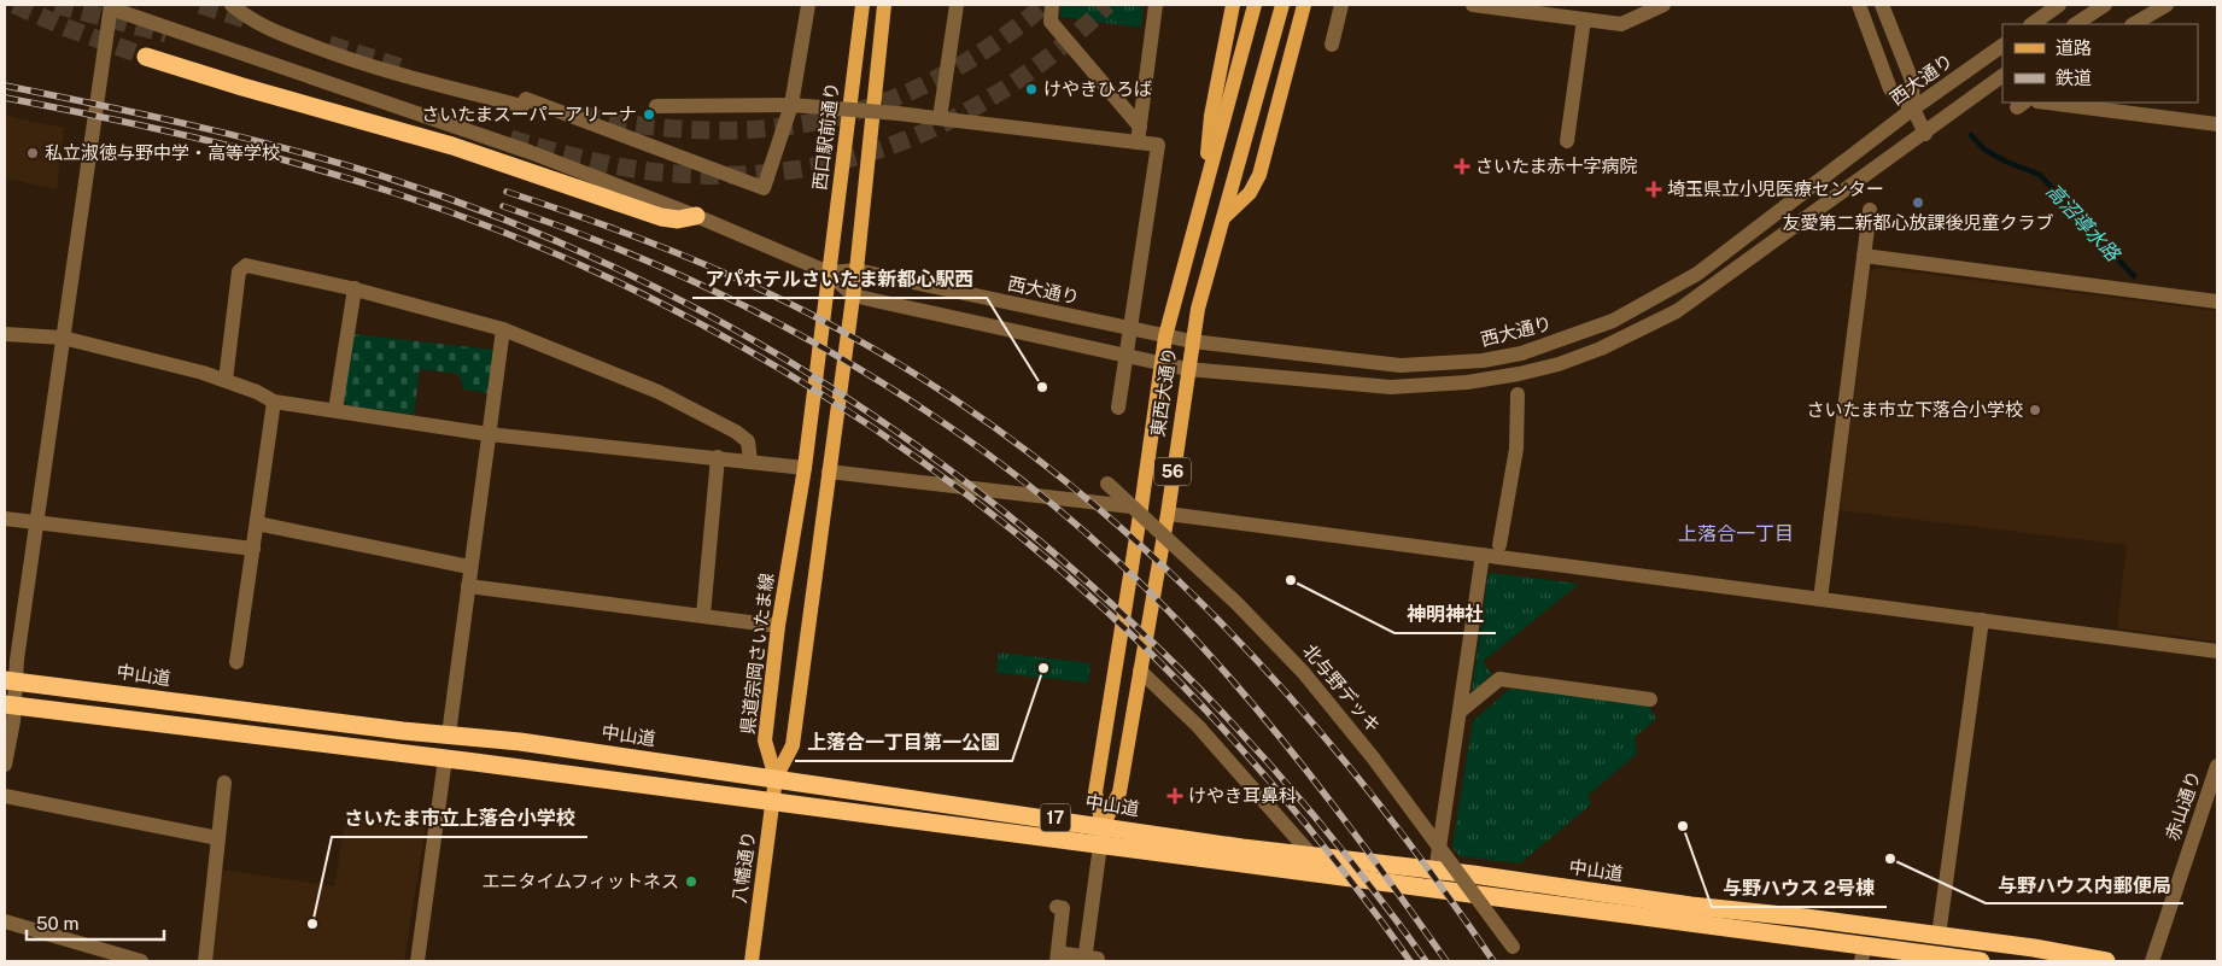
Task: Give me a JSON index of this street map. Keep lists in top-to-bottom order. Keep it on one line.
{"streets":{"highway":["中山道","17"],"main road":["西口駅前通り","東西大通り","56","県道宗岡さいたま線","八幡通り"],"street":["西大通り","北与野デッキ","赤山通り"]},"crossings":[["西大通り","西口駅前通り"],["西大通り","東西大通り"],["西大通り","県道宗岡さいたま線"],["西口駅前通り","県道宗岡さいたま線"],["東西大通り","中山道"],["東西大通り","17"],["県道宗岡さいたま線","中山道"],["県道宗岡さいたま線","八幡通り"],["中山道","八幡通り"],["17","八幡通り"]],"districts":["上落合一丁目"],"water":["高沼導水路"],"places":{"other":["けやきひろば","さいたまスーパーアリーナ","私立淑徳与野中学・高等学校","友愛第二新都心放課後児童クラブ","アパホテルさいたま新都心駅西","さいたま市立下落合小学校","神明神社","上落合一丁目第一公園","与野ハウス 2号棟","与野ハウス内郵便局","エニタイムフィットネス","さいたま市立上落合小学校"],"health":["さいたま赤十字病院","埼玉県立小児医療センター","けやき耳鼻科"]},"legend":["道路","鉄道"],"scale_bar":"50 m"}
